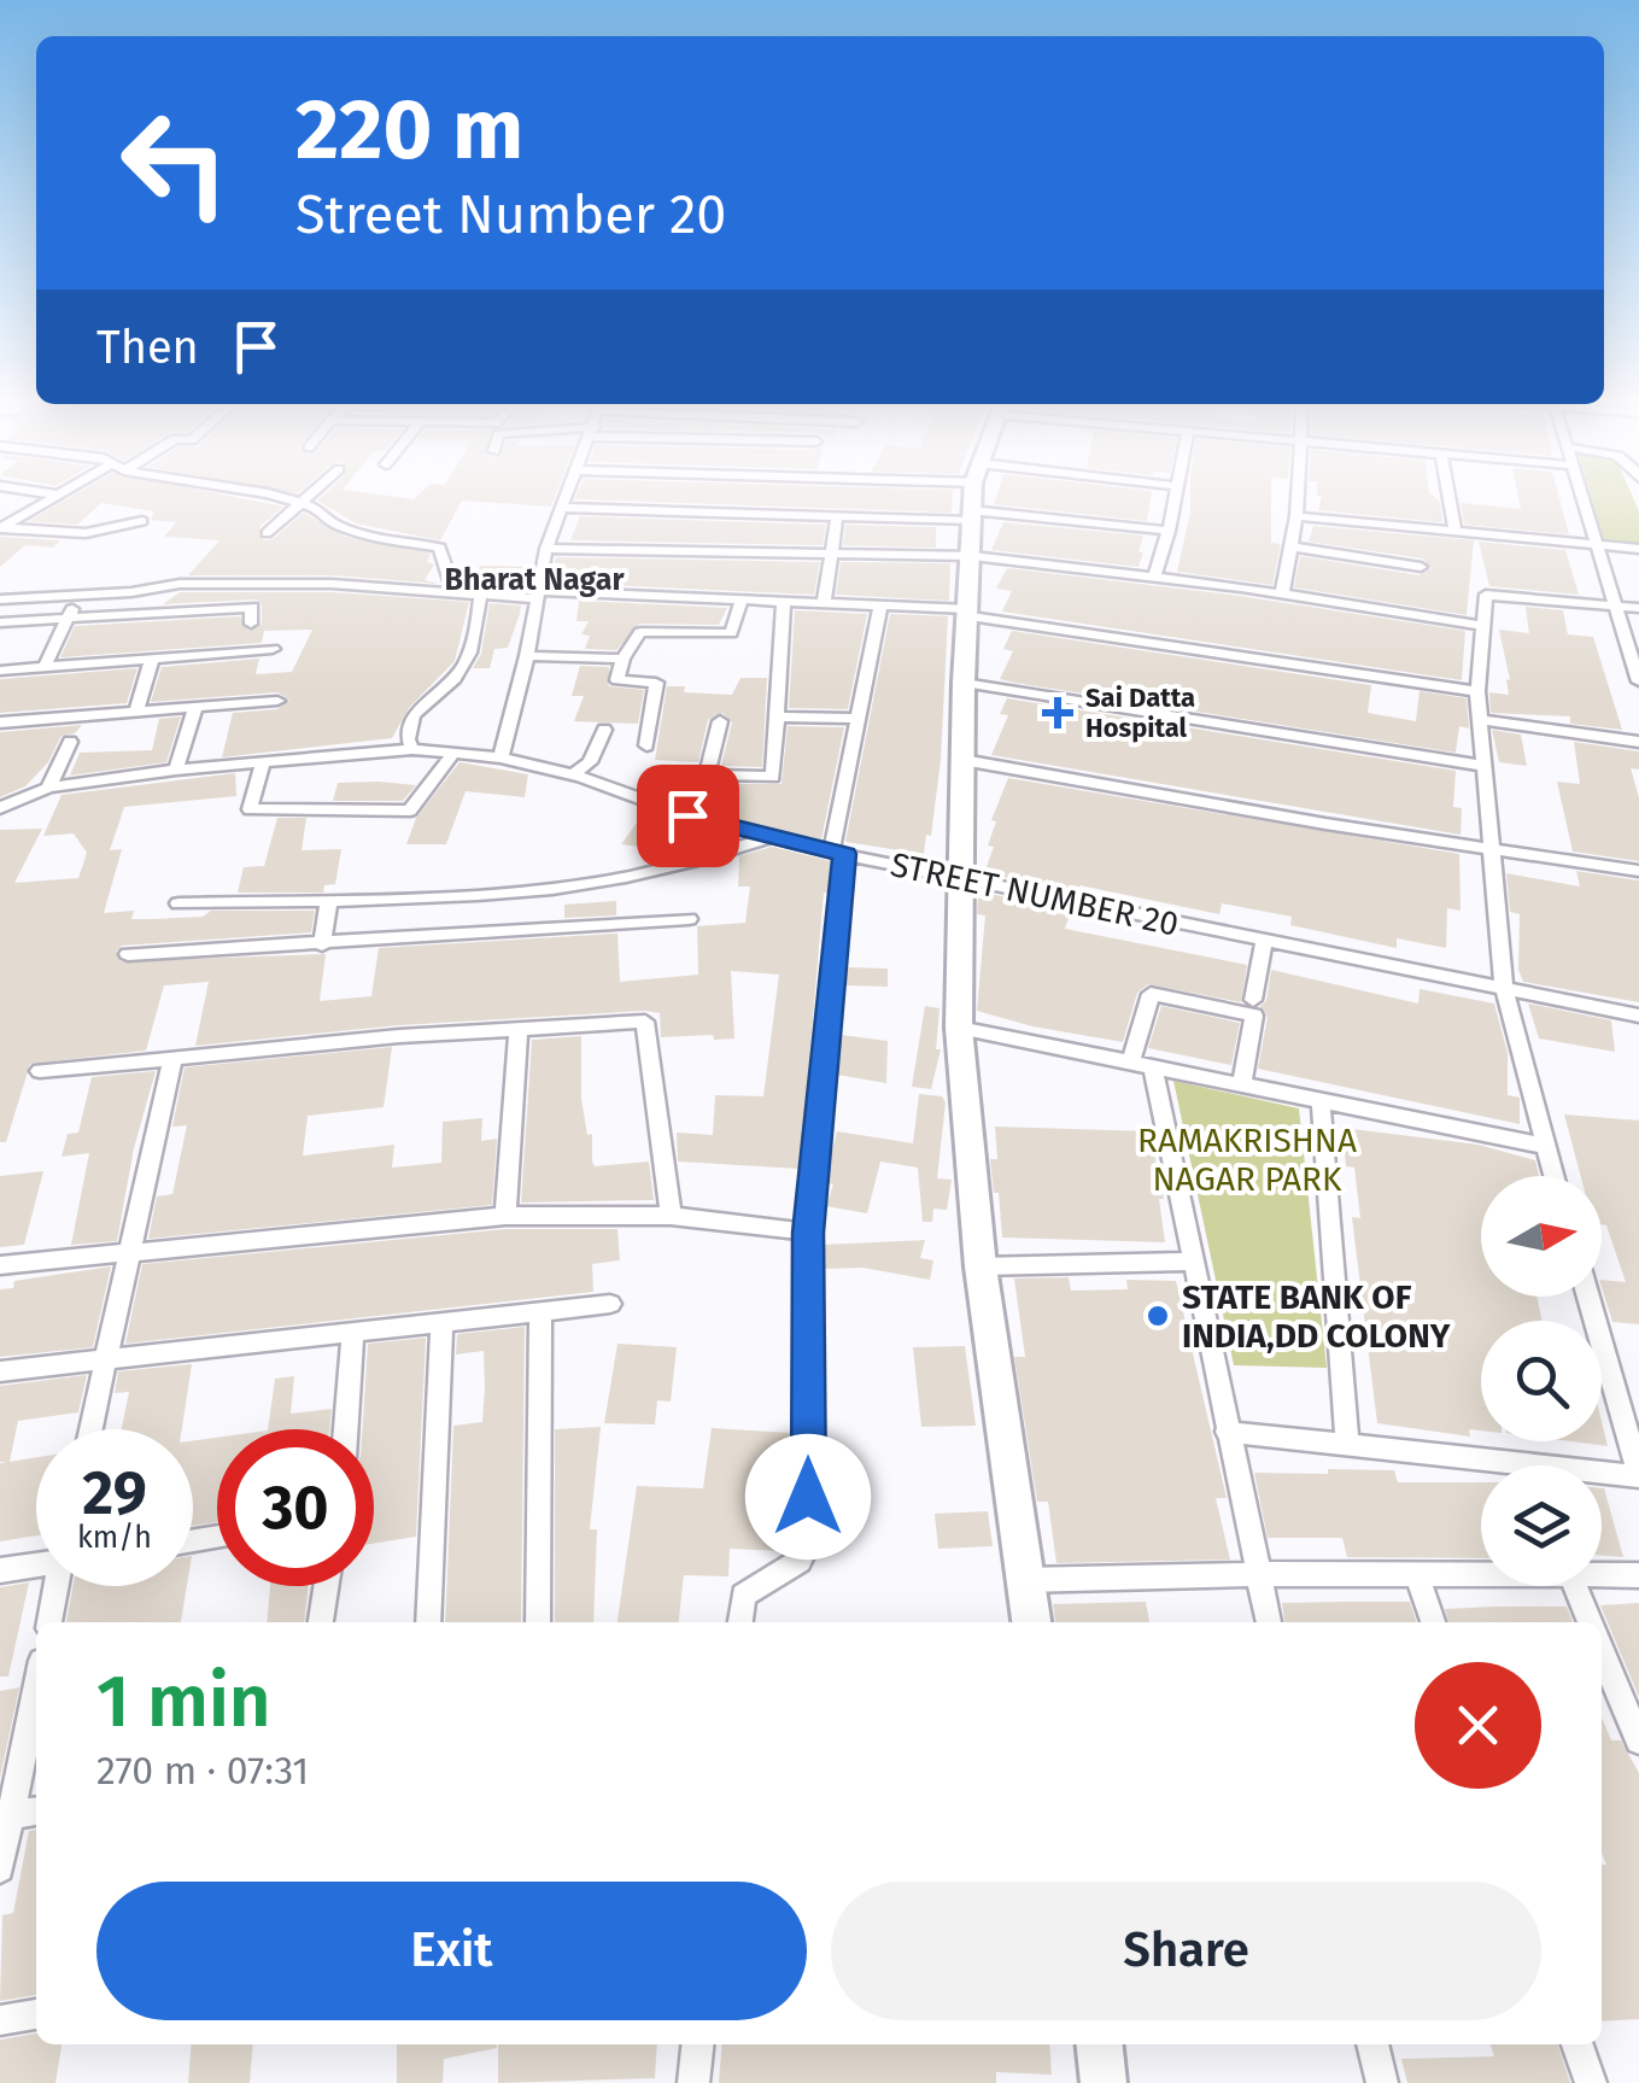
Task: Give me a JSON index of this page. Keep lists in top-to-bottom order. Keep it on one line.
{"streets":{"street":["STREET NUMBER 20"]},"districts":["Bharat Nagar"],"parks":["RAMAKRISHNA NAGAR PARK"],"places":{"health":["Sai Datta Hospital"],"other":["STATE BANK OF INDIA,DD COLONY"]},"north":"right","page":{"turn":["220 m","Street Number 20"],"then":"Then","speed":"29 km/h","limit":"30","heading":["1 min","270 m · 07:31"],"buttons":["Exit","Share"]}}
